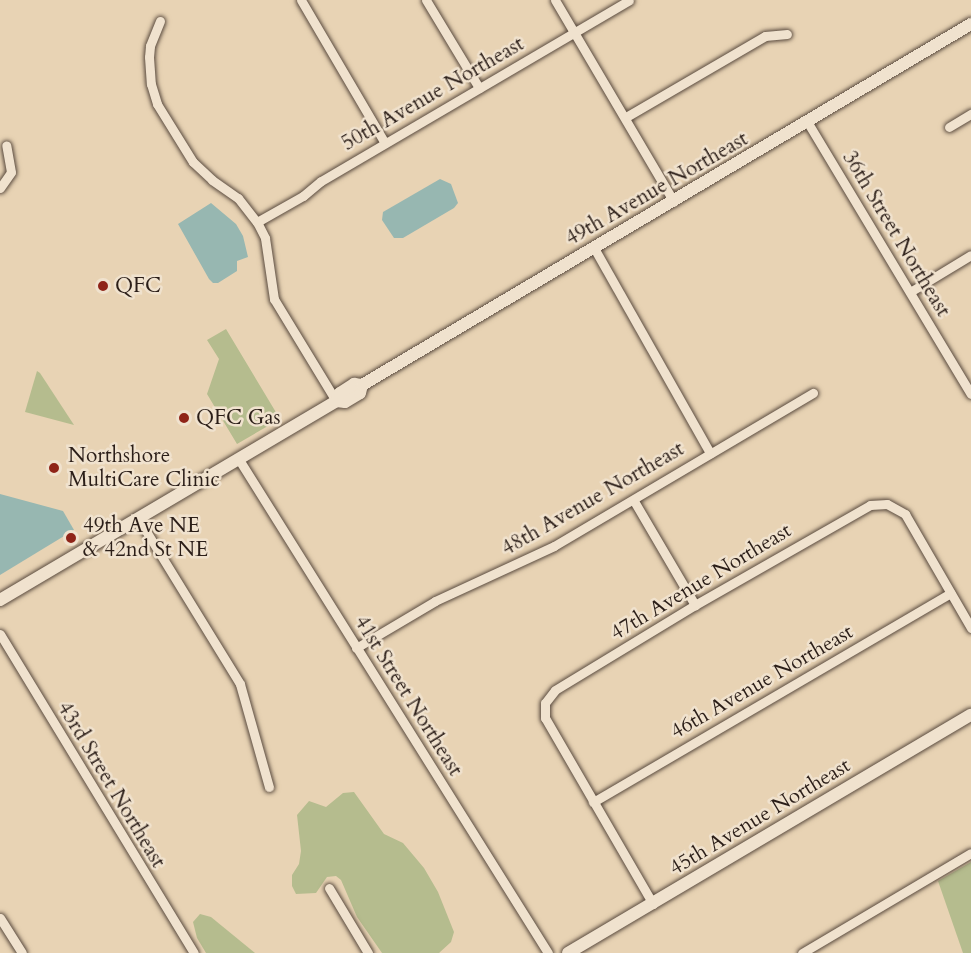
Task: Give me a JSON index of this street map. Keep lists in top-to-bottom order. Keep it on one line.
{"streets":{"main road":["49th Avenue Northeast","45th Avenue Northeast"],"street":["50th Avenue Northeast","36th Street Northeast","48th Avenue Northeast","47th Avenue Northeast","46th Avenue Northeast","41st Street Northeast","43rd Street Northeast"]},"crossings":[["49th Avenue Northeast","36th Street Northeast"],["49th Avenue Northeast","41st Street Northeast"],["48th Avenue Northeast","41st Street Northeast"],["47th Avenue Northeast","46th Avenue Northeast"]],"places":["QFC","QFC Gas","Northshore MultiCare Clinic","49th Ave NE & 42nd St NE"]}
